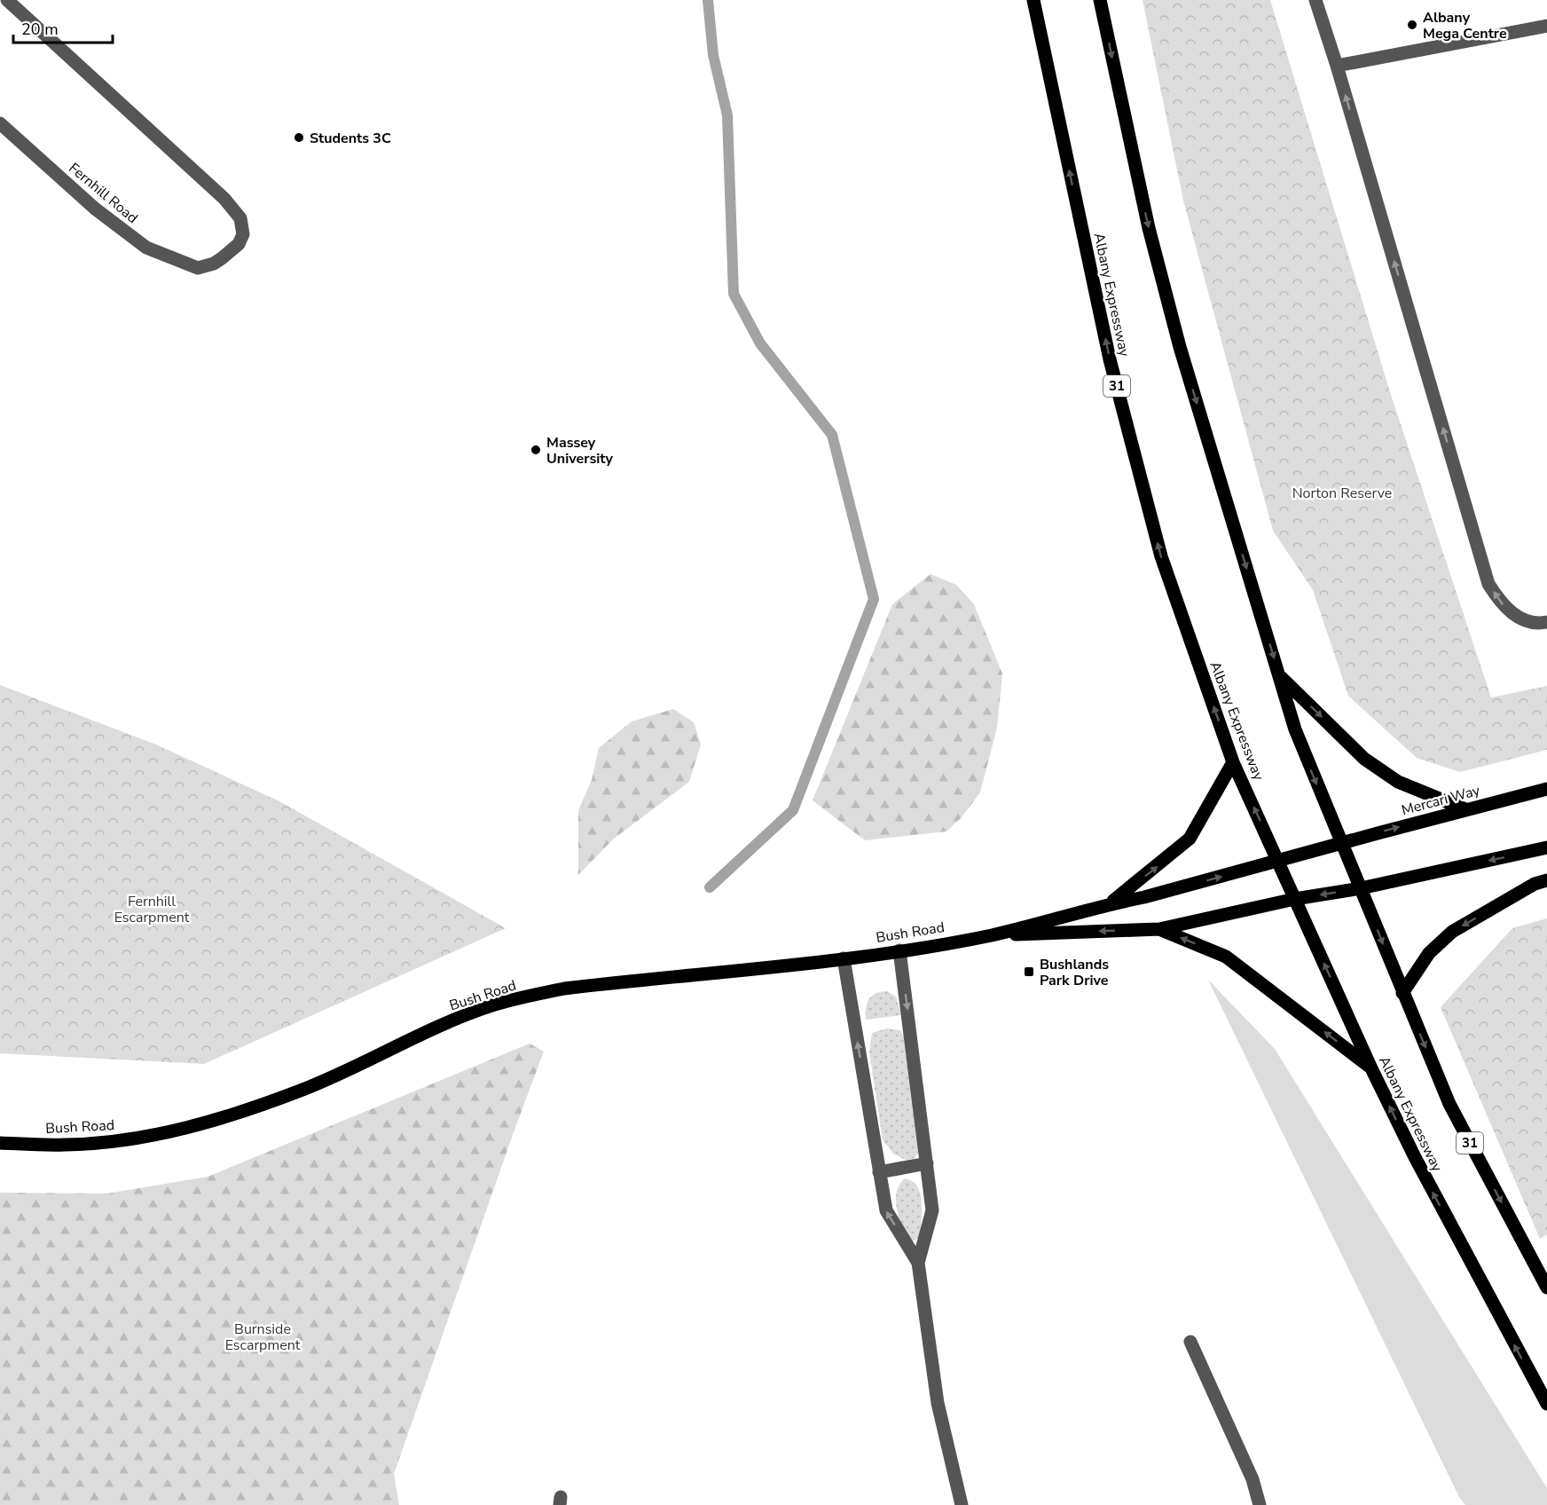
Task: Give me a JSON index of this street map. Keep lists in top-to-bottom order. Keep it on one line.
{"streets":{"main road":["Albany Expressway","31","Mercari Way","Bush Road"],"street":["Fernhill Road"]},"crossings":[["Albany Expressway","Mercari Way"],["Albany Expressway","Bush Road"],["31","Mercari Way"],["31","Bush Road"],["Mercari Way","Bush Road"]],"parks":["Norton Reserve","Fernhill Escarpment","Burnside Escarpment"],"places":{"other":["Albany Mega Centre","Students 3C","Massey University"],"transit":["Bushlands Park Drive"]},"scale_bar":"20 m"}
